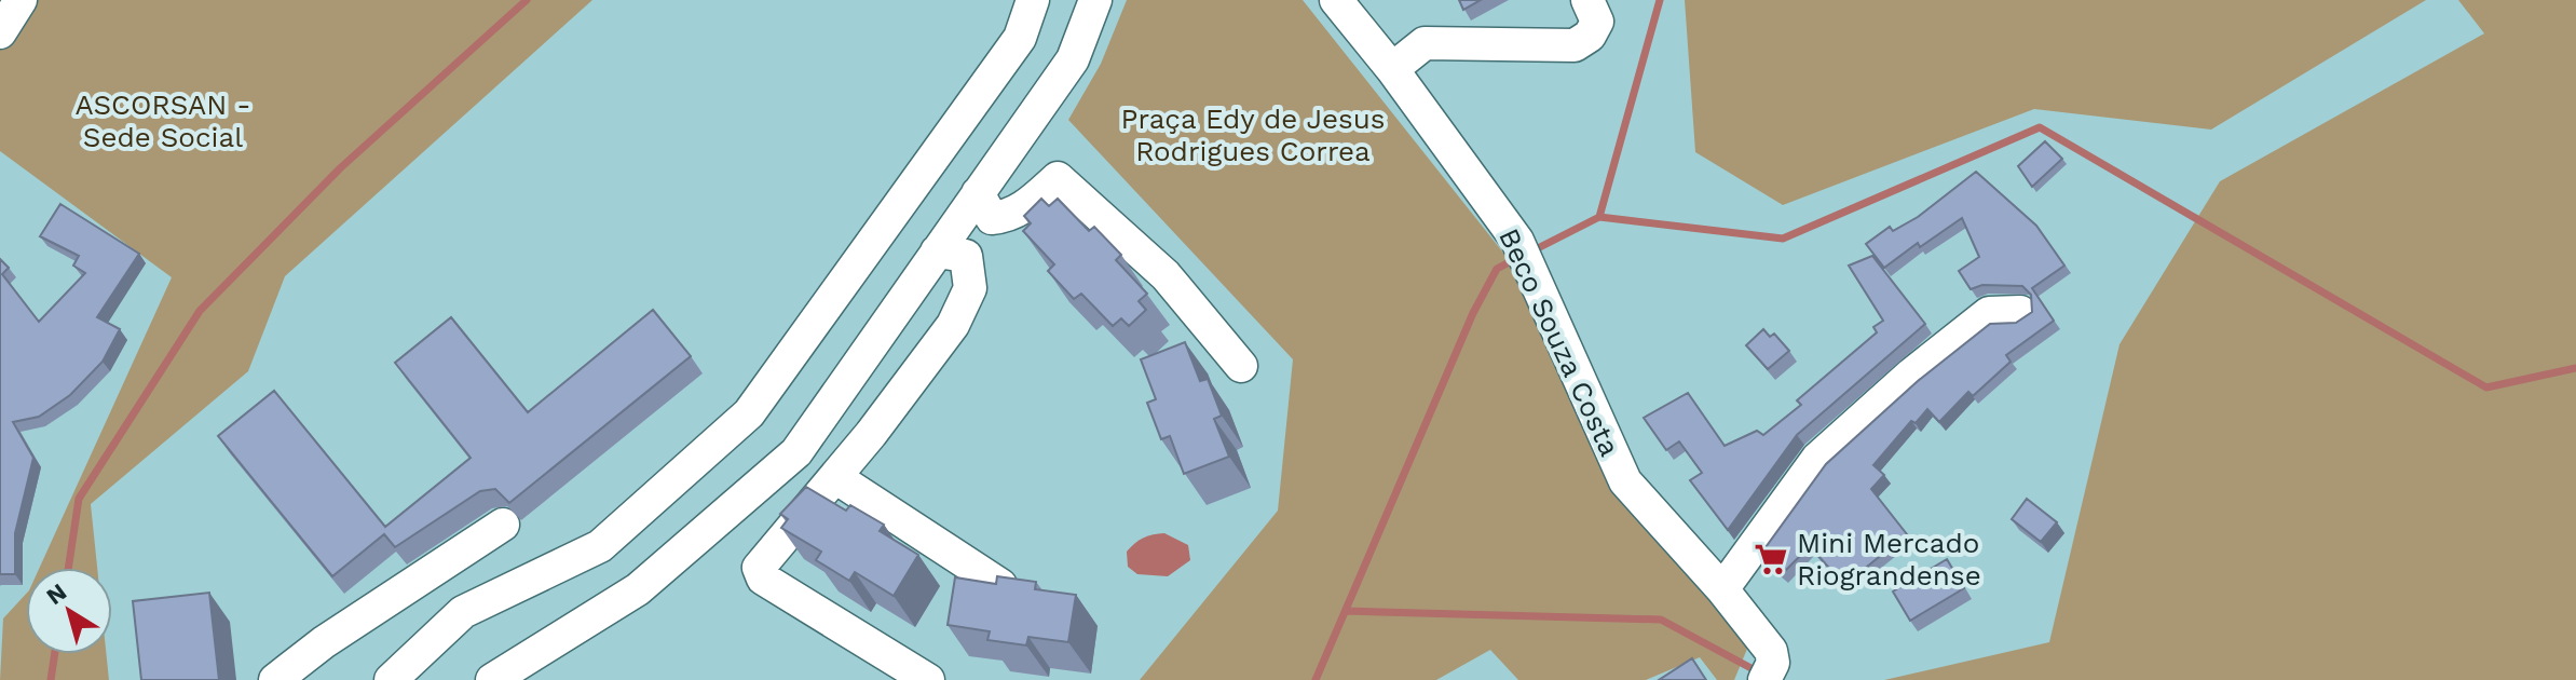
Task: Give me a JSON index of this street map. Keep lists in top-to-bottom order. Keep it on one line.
{"streets":{"street":["Beco Souza Costa"]},"parks":["ASCORSAN - Sede Social","Praça Edy de Jesus Rodrigues Correa"],"places":{"supermarket":["Mini Mercado Riograndense"]},"north":"top left"}
